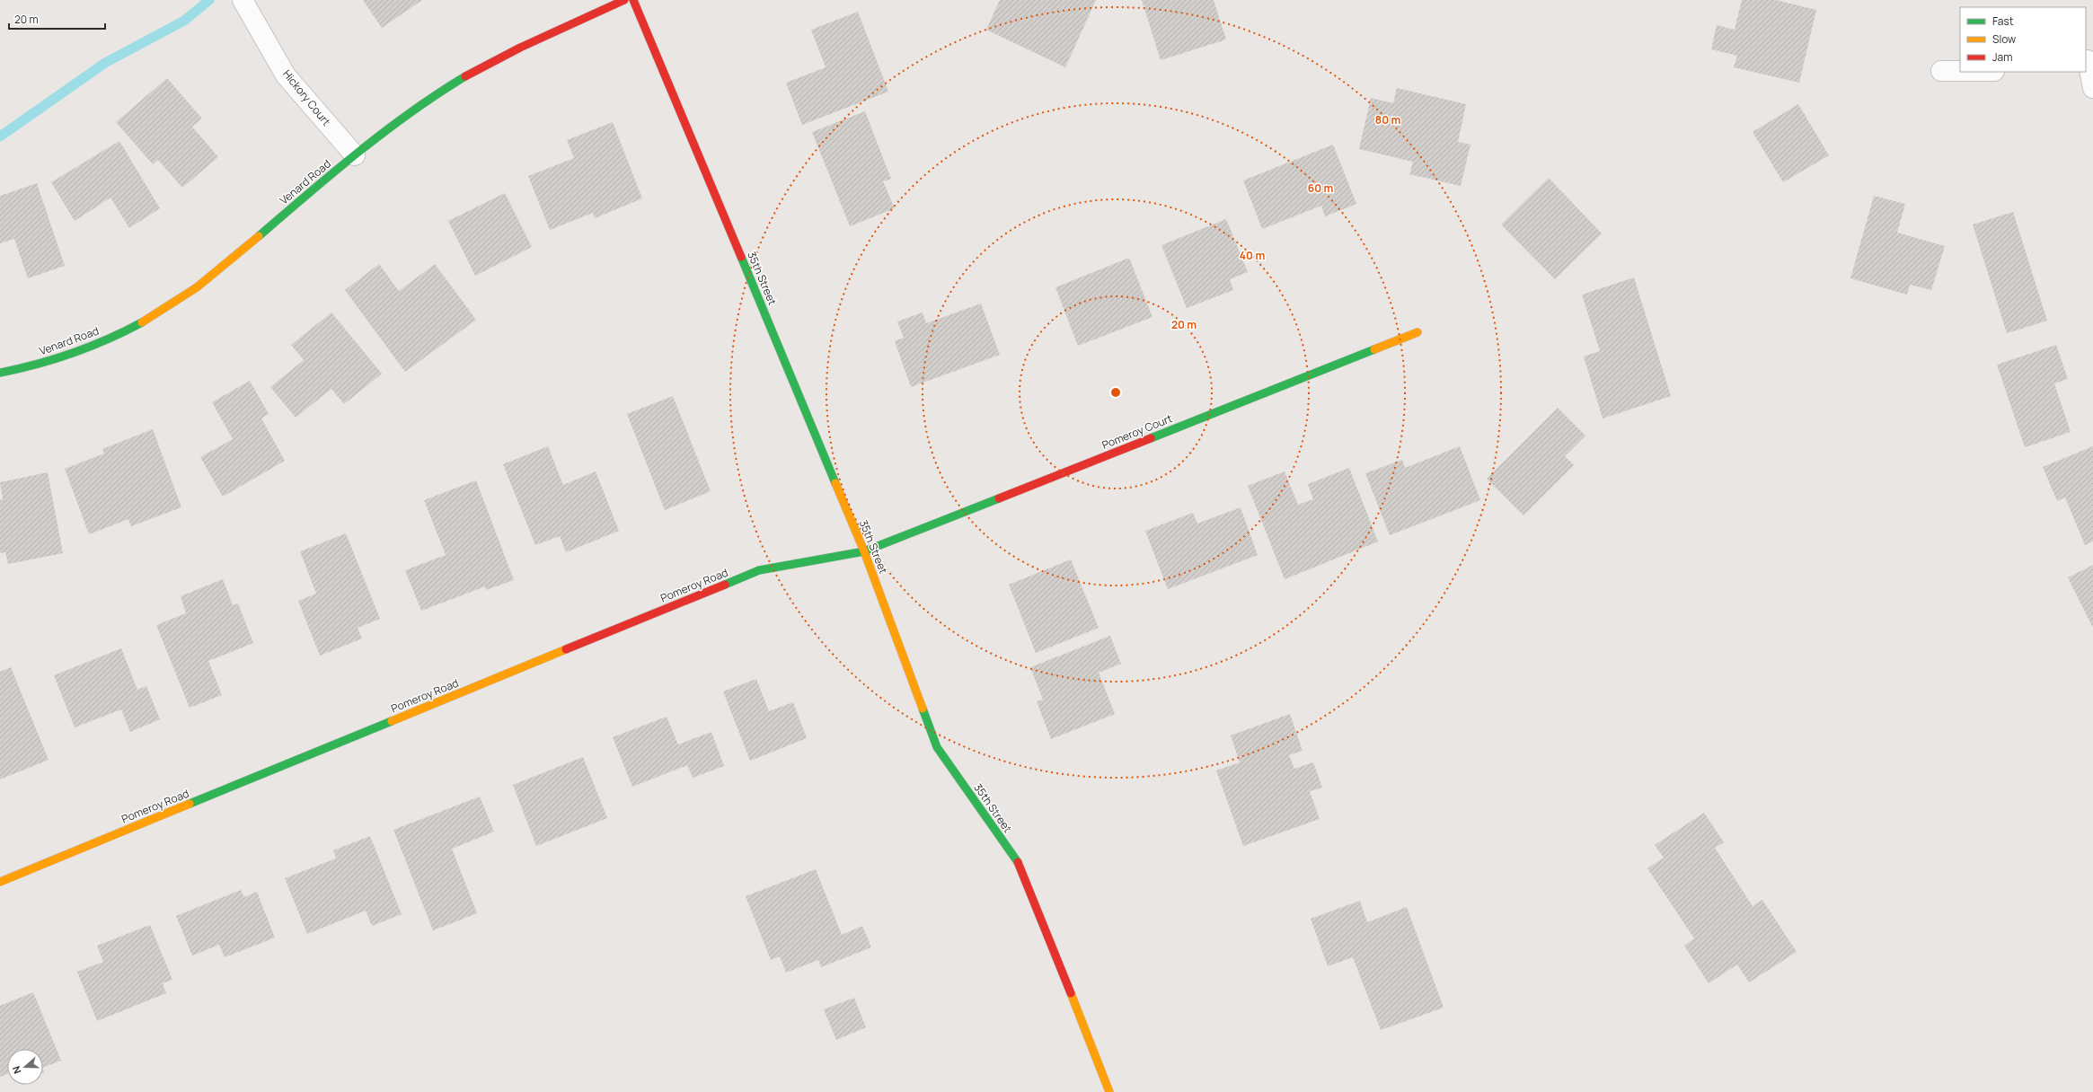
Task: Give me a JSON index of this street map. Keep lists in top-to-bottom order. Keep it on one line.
{"streets":{"street":["Hickory Court","Venard Road","35th Street","Pomeroy Court","Pomeroy Road"]},"crossings":[["Hickory Court","Venard Road"],["35th Street","Pomeroy Court"],["35th Street","Pomeroy Road"],["Pomeroy Court","Pomeroy Road"]],"legend":["Fast","Slow","Jam"],"scale_bar":"20 m","north":"left","rings":["80 m","60 m","40 m","20 m"]}
